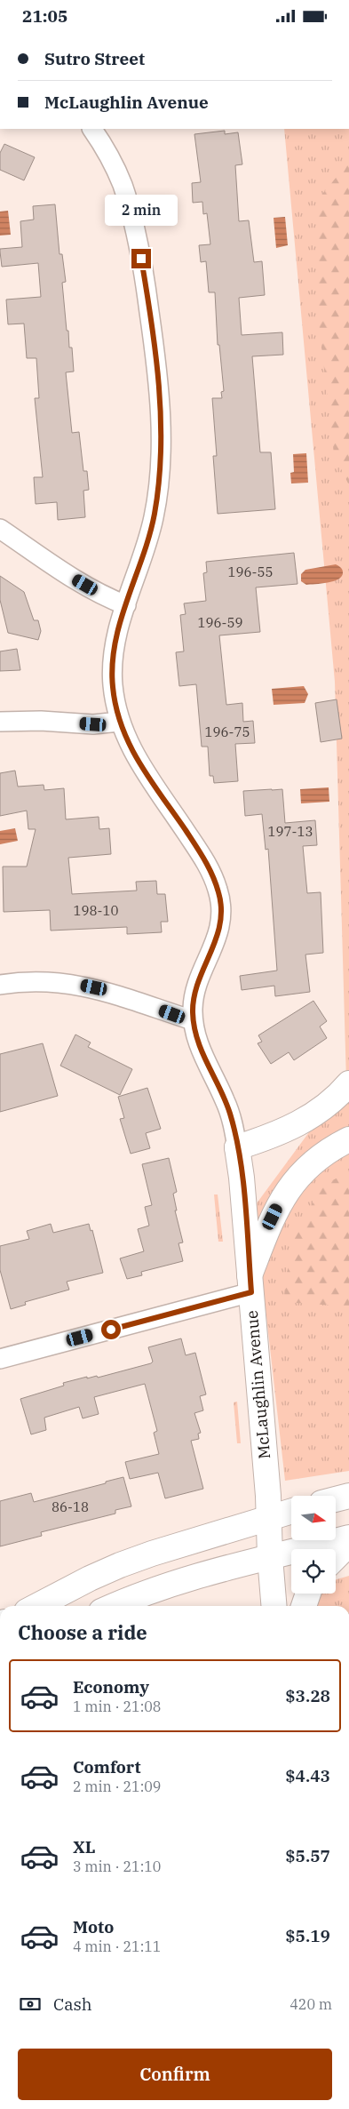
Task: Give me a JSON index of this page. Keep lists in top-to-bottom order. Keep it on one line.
{"streets":{"main road":["McLaughlin Avenue"]},"house_numbers":["196-55","196-59","196-75","197-13","198-10","86-18"],"north":"right","page":{"status":"21:05","banner":["Sutro Street","McLaughlin Avenue"],"bubble":"2 min","heading":"Choose a ride","list":[{"name":"Economy","note":"1 min · 21:08","value":"$3.28"},{"name":"Comfort","note":"2 min · 21:09","value":"$4.43"},{"name":"XL","note":"3 min · 21:10","value":"$5.57"},{"name":"Moto","note":"4 min · 21:11","value":"$5.19"}],"pay":["Cash","420 m"],"buttons":"Confirm"}}
